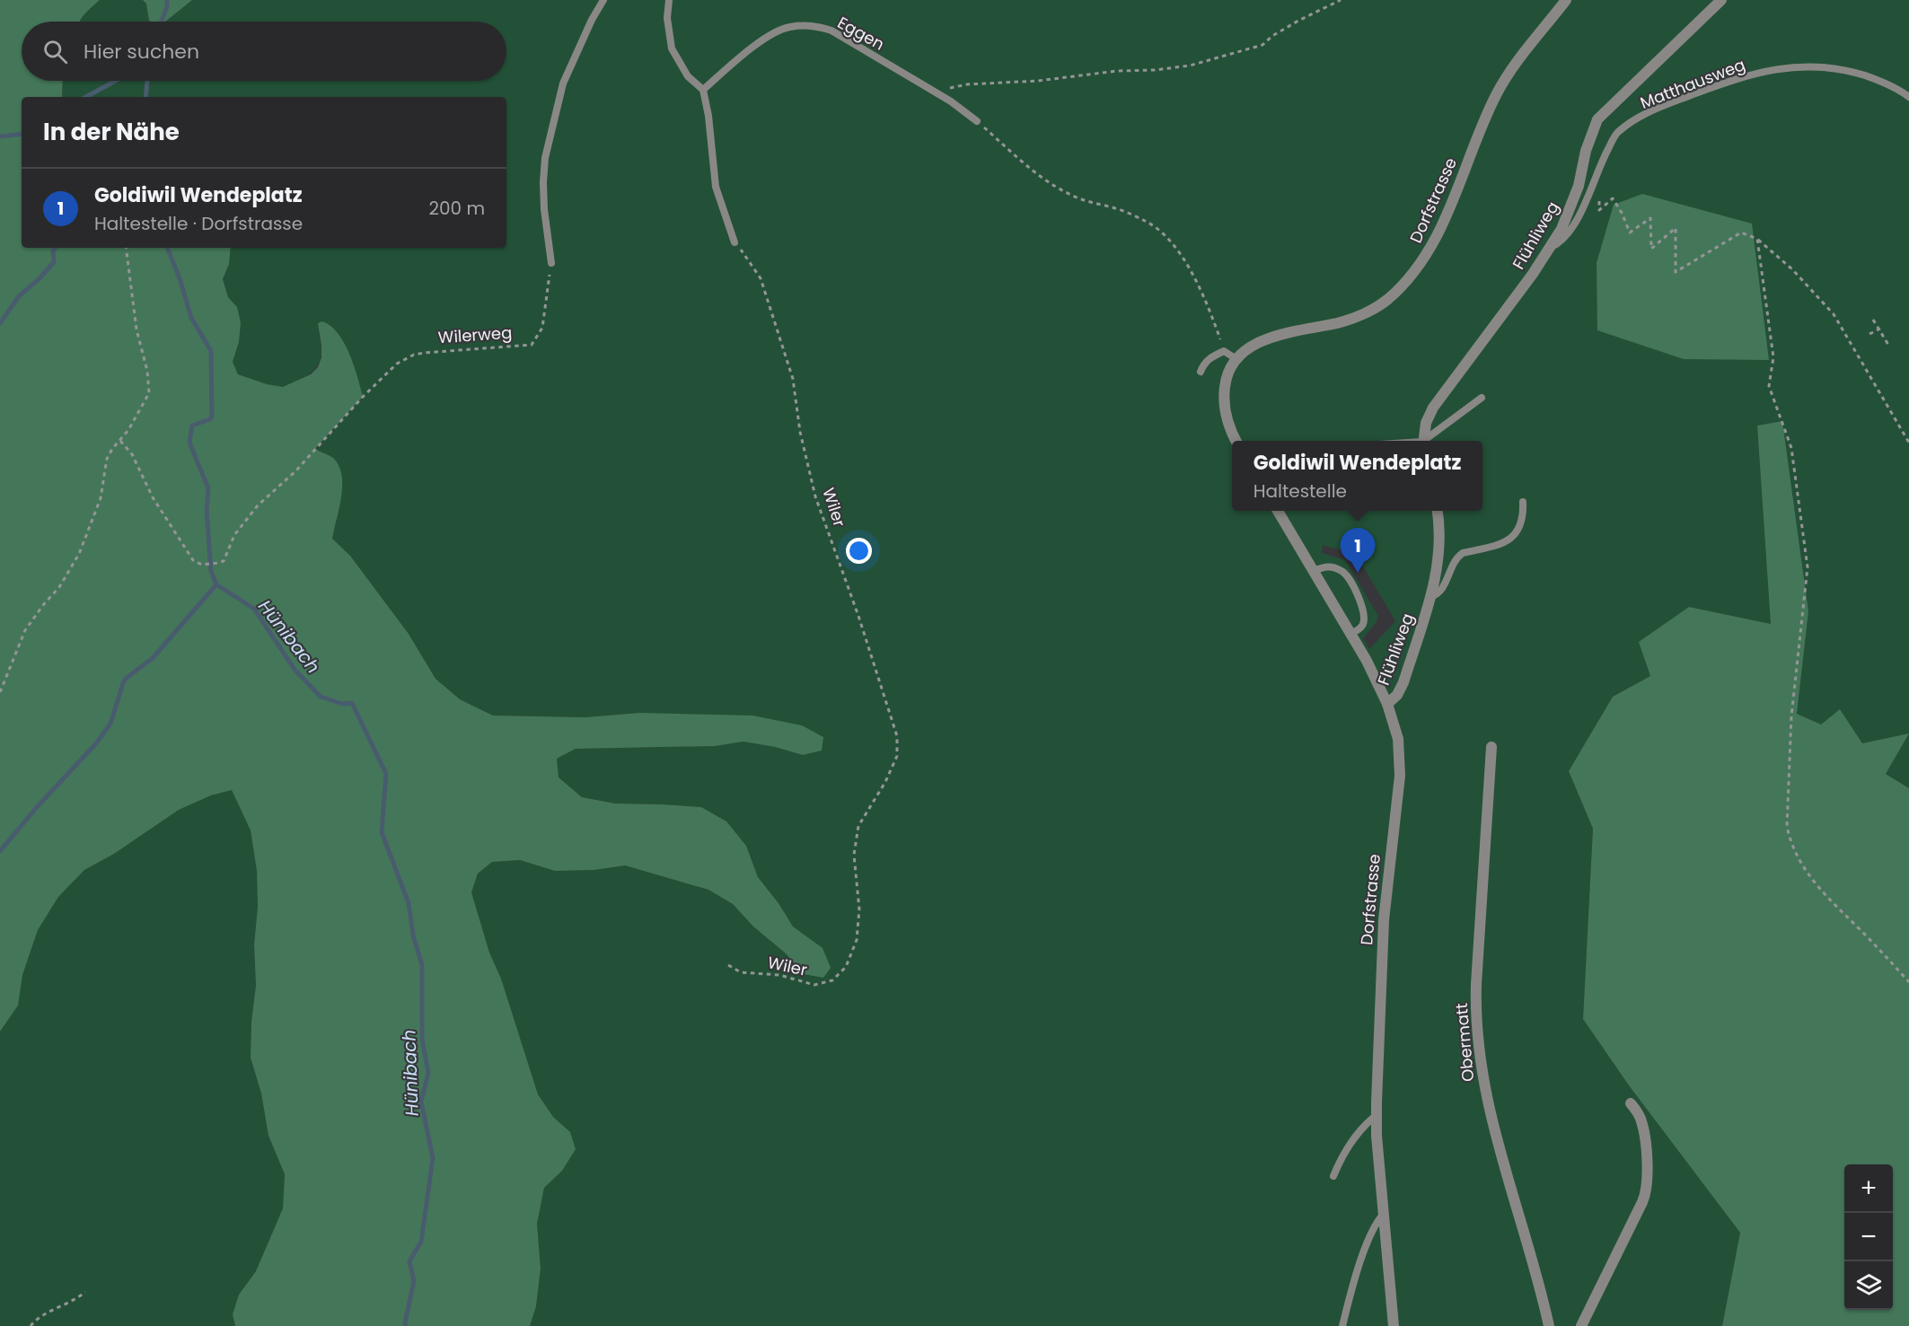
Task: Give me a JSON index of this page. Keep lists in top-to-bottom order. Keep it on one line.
{"streets":{"street":["Dorfstrasse","Flühliweg","Obermatt"],"lane":["Eggen","Matthausweg"],"path":["Wilerweg","Wiler"]},"crossings":[["Matthausweg","Flühliweg"],["Dorfstrasse","Flühliweg"]],"water":["Hünibach"],"page":{"search":"Hier suchen","heading":"In der Nähe","list":[{"mark":"1","name":"Goldiwil Wendeplatz","note":"Haltestelle · Dorfstrasse","value":"200 m"}],"popup":["Goldiwil Wendeplatz","Haltestelle"],"pins":"1","map_buttons":["+","−"]}}
